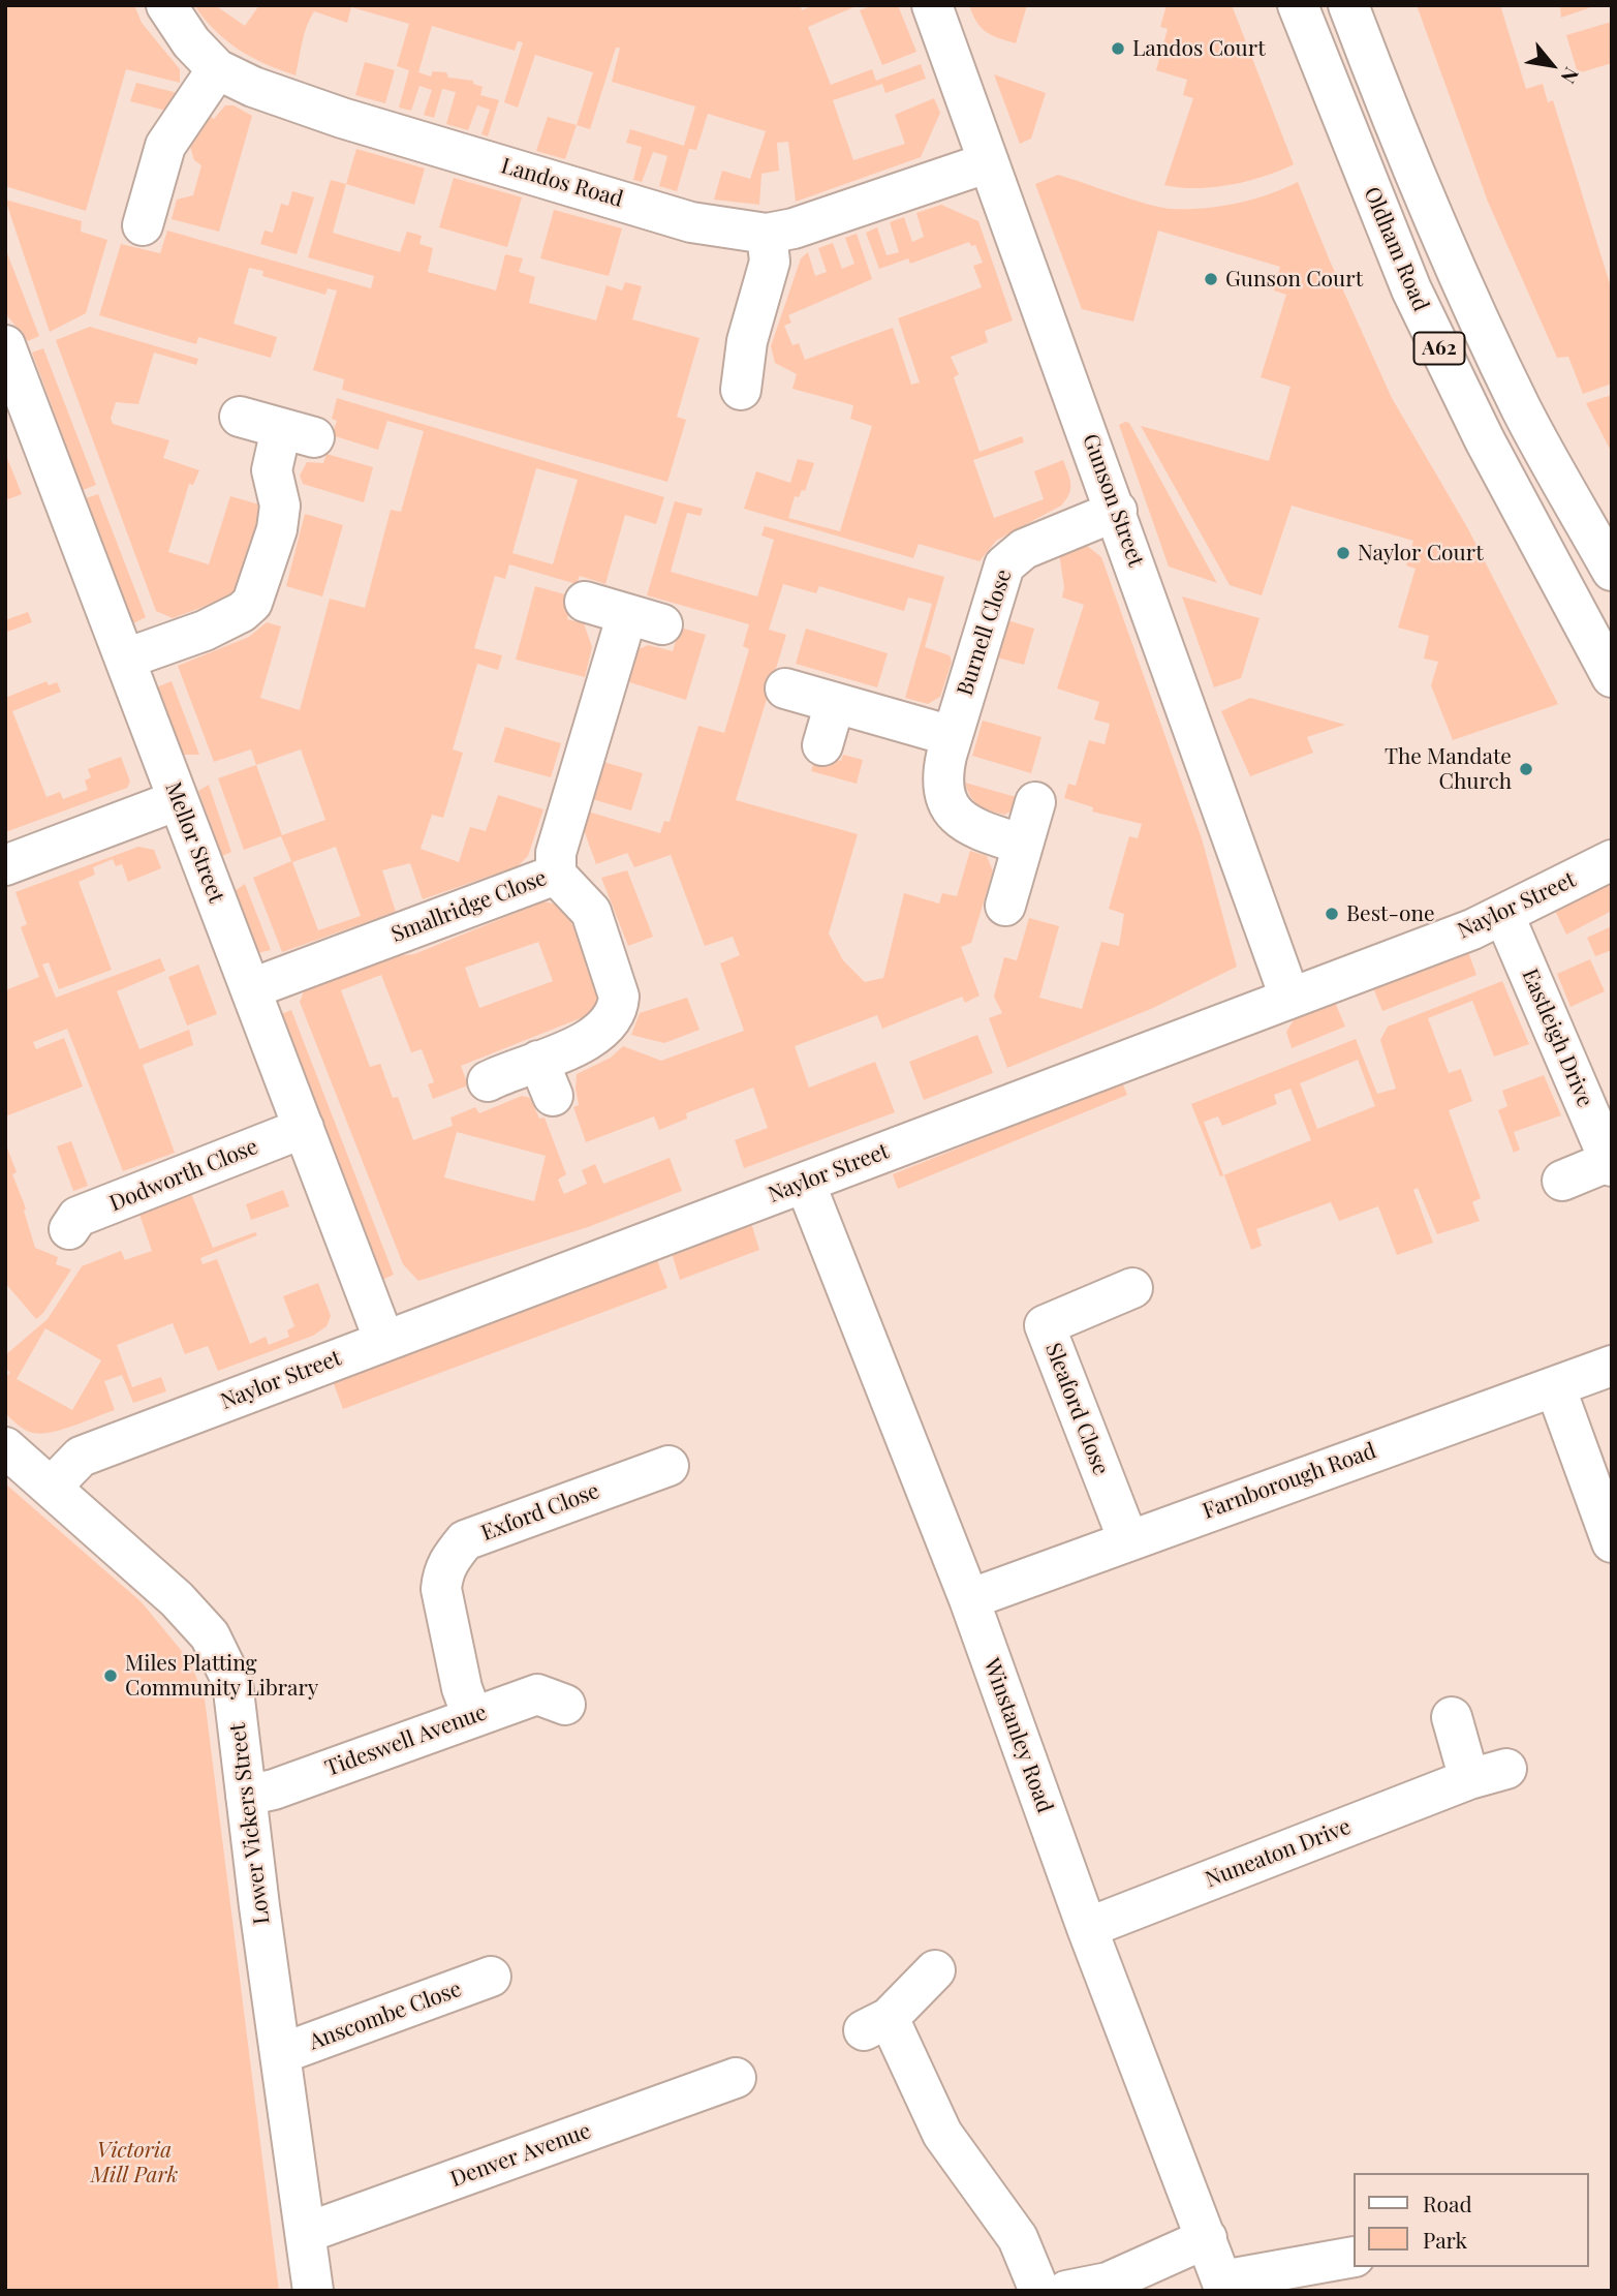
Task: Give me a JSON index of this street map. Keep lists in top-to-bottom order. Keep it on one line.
{"streets":{"main road":["Landos Road","Oldham Road","A62","Gunson Street","Burnell Close","Mellor Street","Naylor Street","Smallridge Close","Eastleigh Drive","Dodworth Close","Sleaford Close","Farnborough Road","Exford Close","Winstanley Road","Tideswell Avenue","Lower Vickers Street","Nuneaton Drive","Anscombe Close","Denver Avenue"]},"crossings":[["Landos Road","Gunson Street"],["Gunson Street","Burnell Close"],["Gunson Street","Naylor Street"],["Mellor Street","Naylor Street"],["Mellor Street","Smallridge Close"],["Mellor Street","Dodworth Close"],["Naylor Street","Eastleigh Drive"],["Naylor Street","Winstanley Road"],["Naylor Street","Lower Vickers Street"],["Sleaford Close","Farnborough Road"],["Farnborough Road","Winstanley Road"],["Exford Close","Tideswell Avenue"],["Winstanley Road","Nuneaton Drive"],["Tideswell Avenue","Lower Vickers Street"],["Lower Vickers Street","Anscombe Close"],["Lower Vickers Street","Denver Avenue"]],"parks":["Victoria Mill Park"],"places":["Landos Court","Gunson Court","Naylor Court","The Mandate Church","Best-one","Miles Platting Community Library"],"legend":["Road","Park"],"north":"bottom right"}
